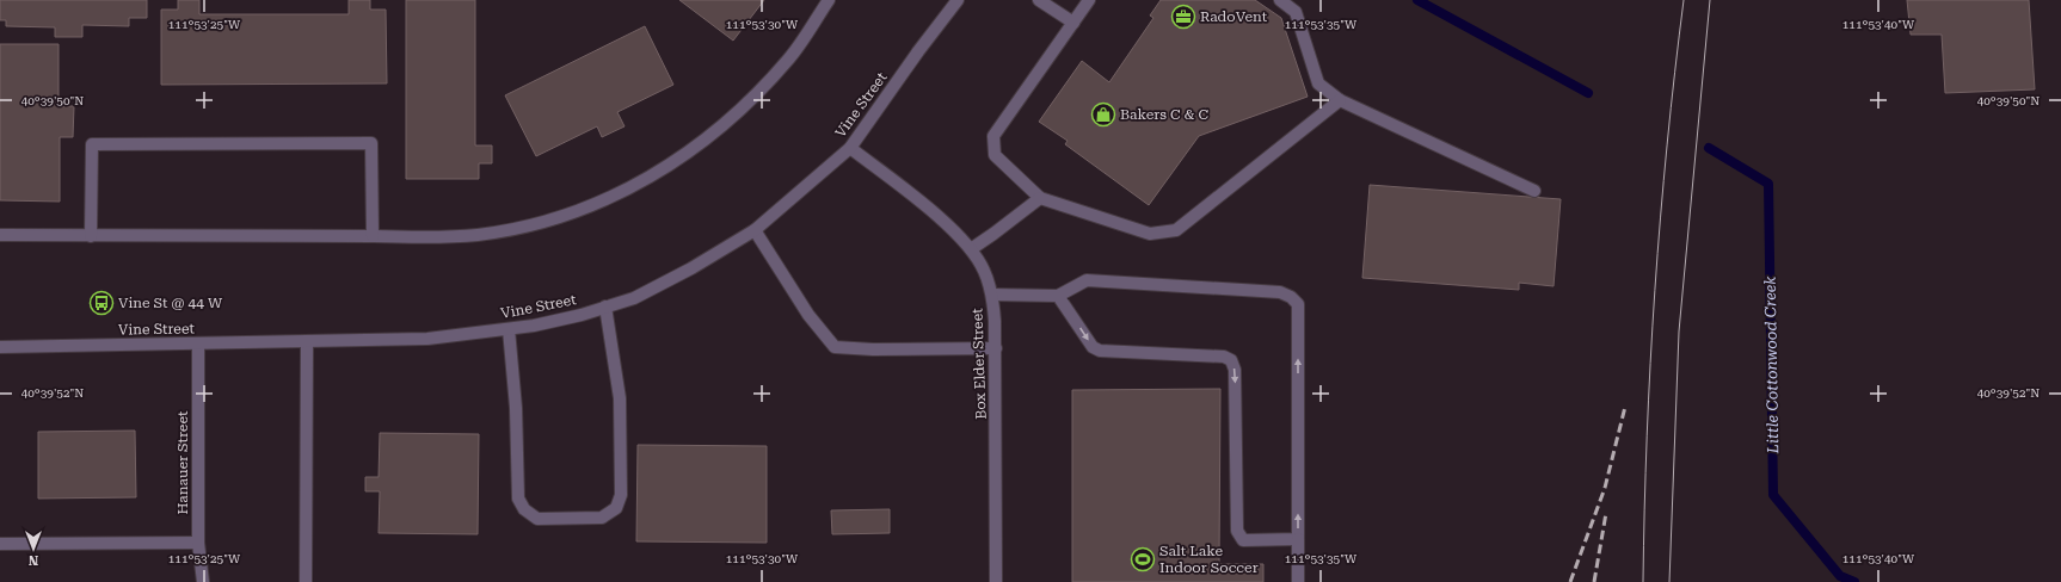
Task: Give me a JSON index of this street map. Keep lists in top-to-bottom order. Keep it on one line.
{"streets":{"street":["Vine Street","Box Elder Street","Hanauer Street"]},"crossings":[["Vine Street","Box Elder Street"],["Vine Street","Hanauer Street"]],"water":["Little Cottonwood Creek"],"places":{"office":["RadoVent"],"shop":["Bakers C & C"],"bus stop":["Vine St @ 44 W"],"sports":["Salt Lake Indoor Soccer"]},"north":"bottom","coordinates":["111°53'25\"W","111°53'30\"W","111°53'35\"W","111°53'40\"W","40°39'50\"N","40°39'52\"N"]}
